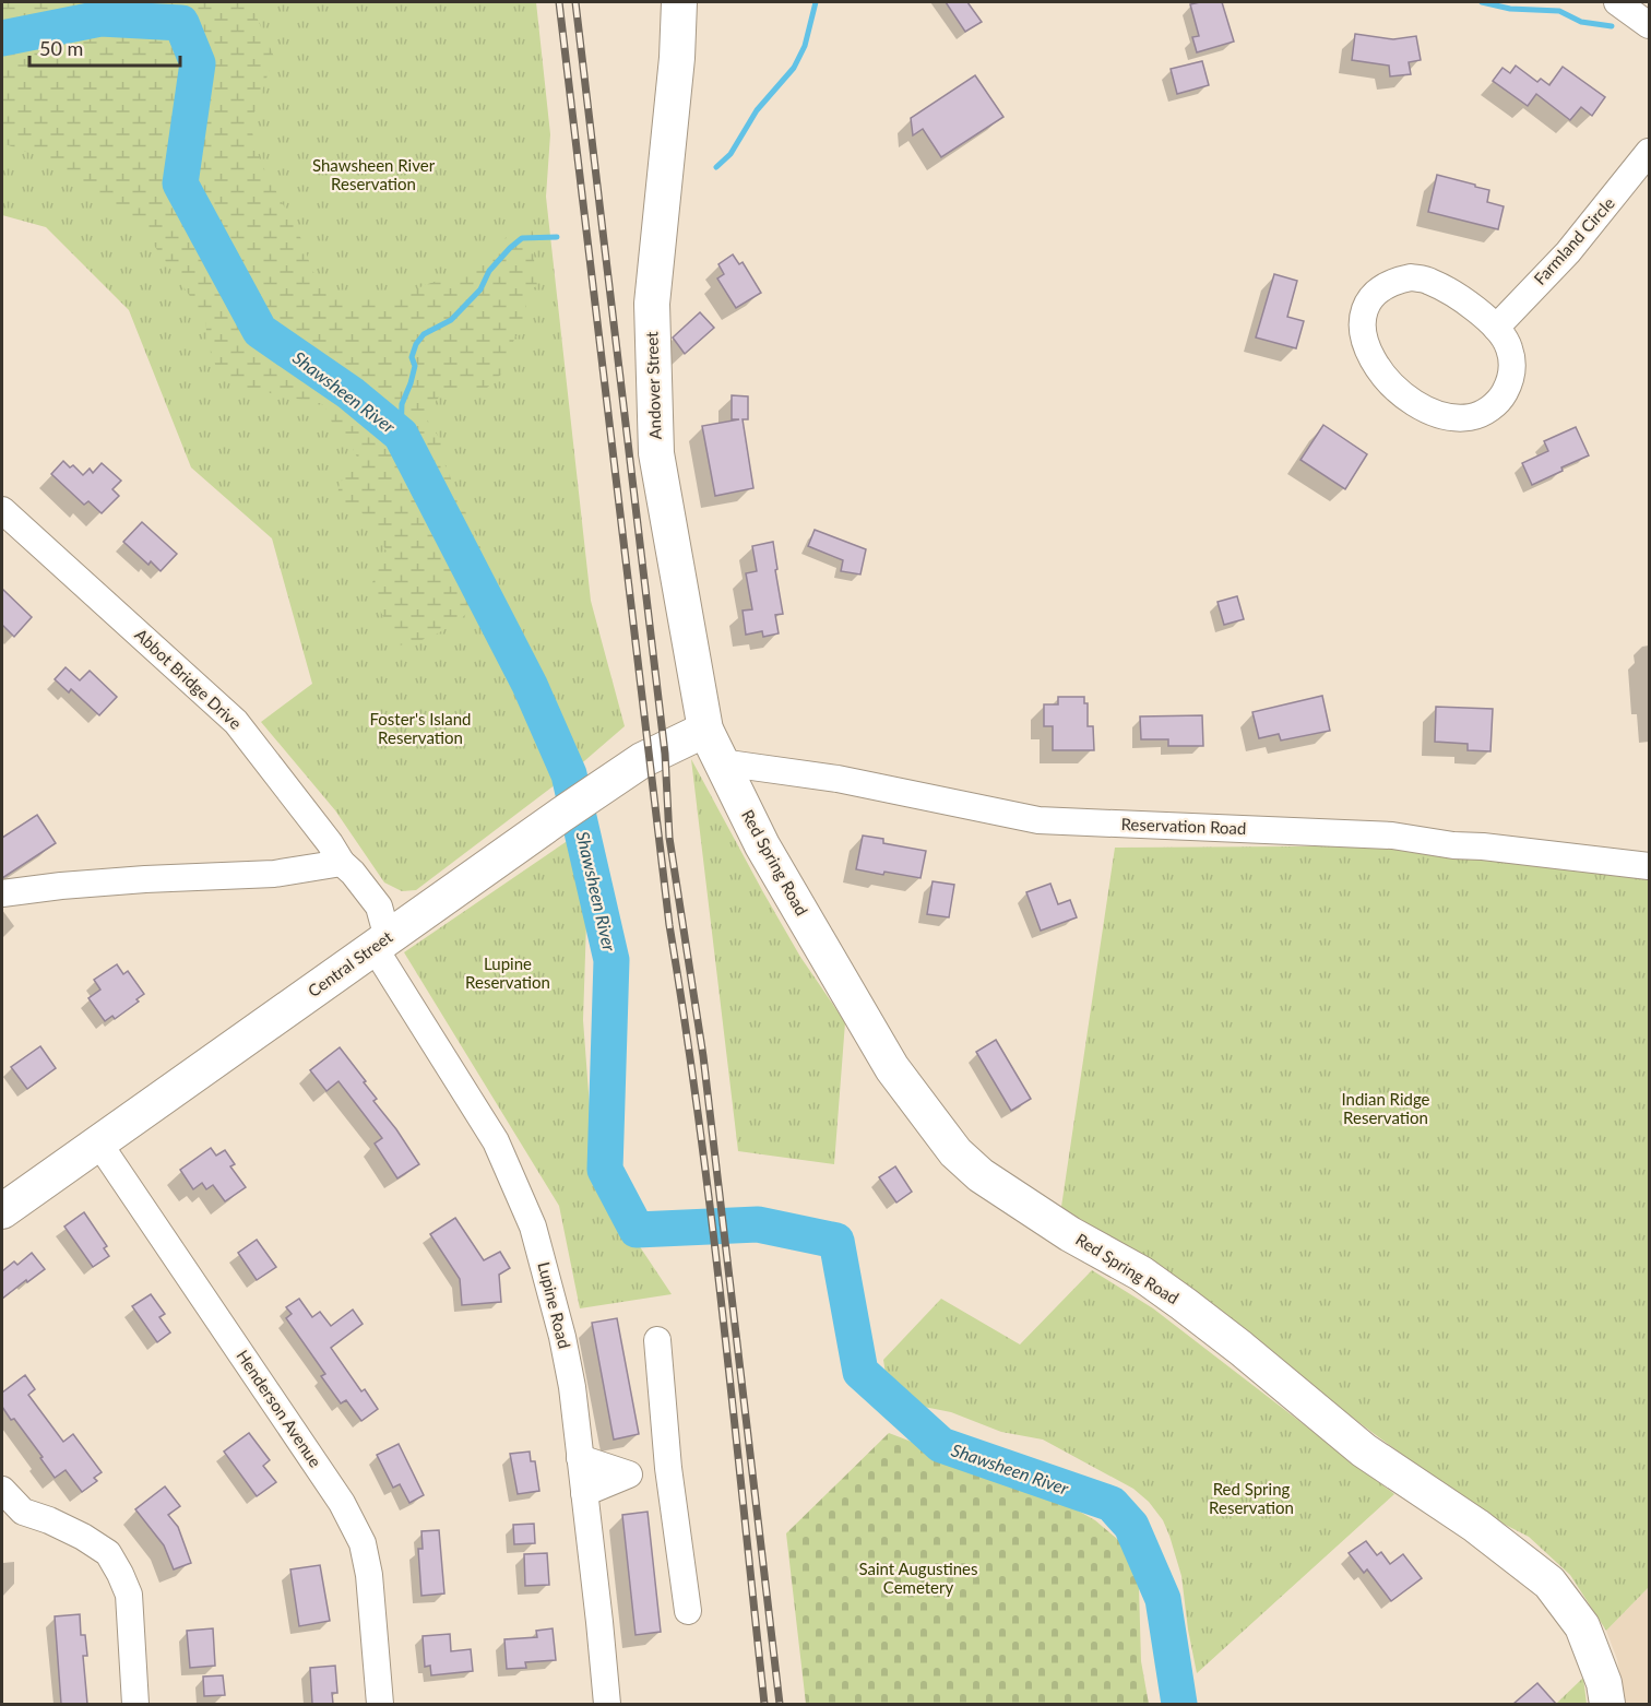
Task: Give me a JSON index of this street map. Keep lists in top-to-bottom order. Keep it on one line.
{"streets":{"main road":["Andover Street","Red Spring Road","Central Street"],"street":["Farmland Circle","Abbot Bridge Drive","Reservation Road","Lupine Road","Henderson Avenue"]},"crossings":[["Andover Street","Reservation Road"],["Andover Street","Red Spring Road"],["Andover Street","Central Street"],["Abbot Bridge Drive","Central Street"],["Abbot Bridge Drive","Lupine Road"],["Reservation Road","Red Spring Road"],["Central Street","Lupine Road"],["Central Street","Henderson Avenue"]],"water":["Shawsheen River"],"parks":["Shawsheen River Reservation","Foster's Island Reservation","Lupine Reservation","Indian Ridge Reservation","Red Spring Reservation","Saint Augustines Cemetery"],"scale_bar":"50 m"}
